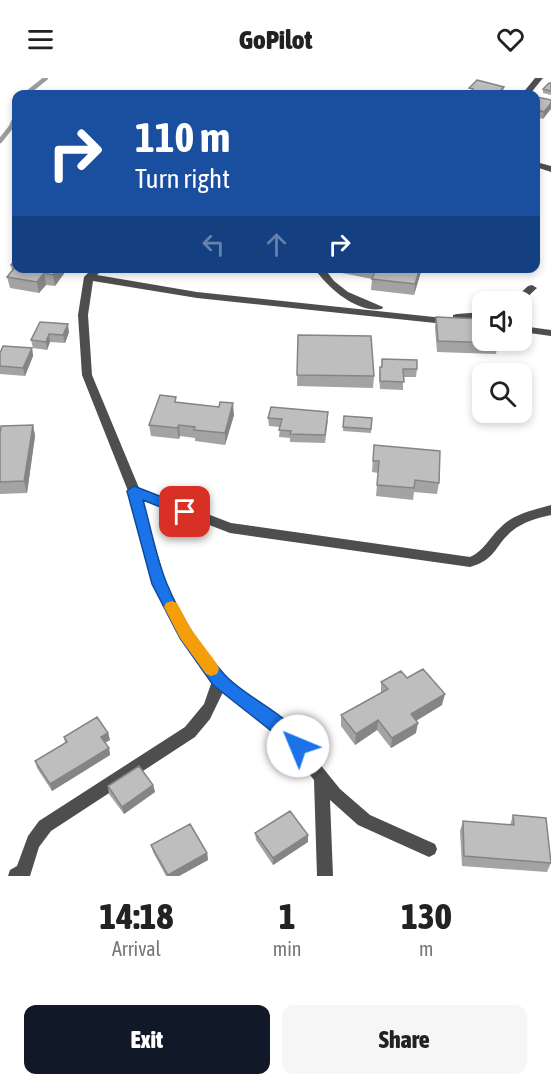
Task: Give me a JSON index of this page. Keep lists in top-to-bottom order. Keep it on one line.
{"page":{"header":"GoPilot","turn":["110 m","Turn right"],"eta":["14:18","Arrival","1","min","130","m"],"buttons":["Exit","Share"]}}
